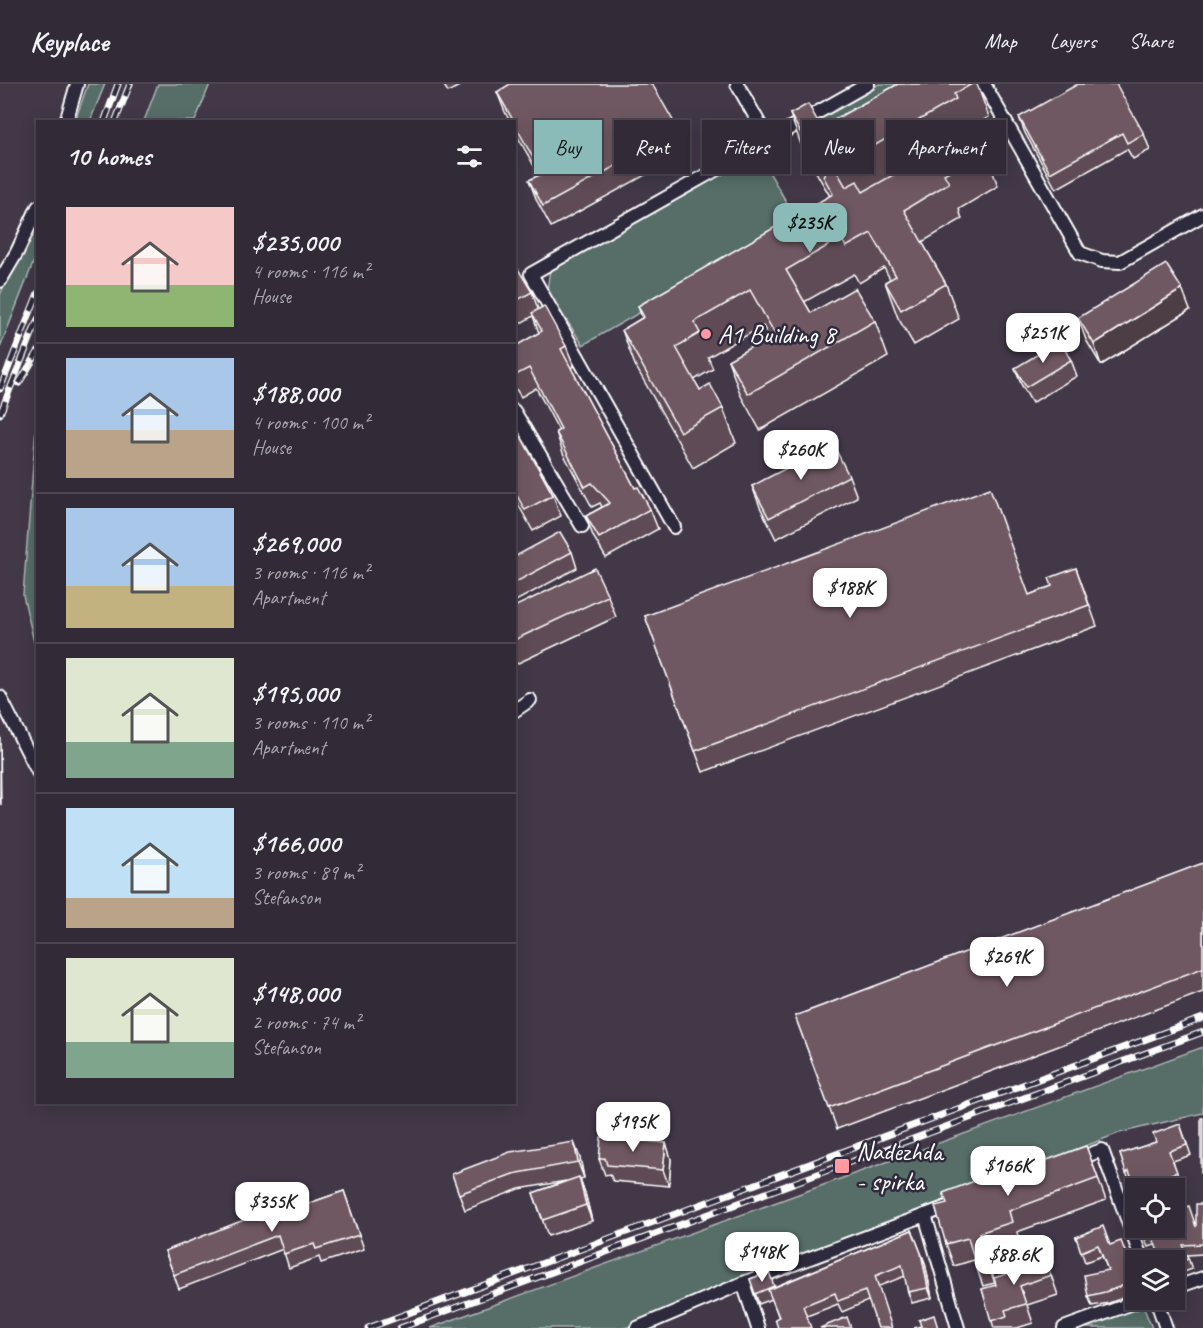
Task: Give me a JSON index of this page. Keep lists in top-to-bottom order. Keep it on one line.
{"places":{"other":["A1 Building 8"],"transit":["Nadezhda - spirka"]},"page":{"header":"Keyplace","nav":["Map","Layers","Share"],"chip":["Buy","Rent","Filters","New","Apartment"],"heading":"10 homes","list":[{"name":"$235,000","note":"4 rooms · 116 m² · House"},{"name":"$188,000","note":"4 rooms · 100 m² · House"},{"name":"$269,000","note":"3 rooms · 116 m² · Apartment"},{"name":"$195,000","note":"3 rooms · 110 m² · Apartment"},{"name":"$166,000","note":"3 rooms · 89 m² · Stefanson"},{"name":"$148,000","note":"2 rooms · 74 m² · Stefanson"}],"price":["$235K","$251K","$260K","$188K","$269K","$195K","$166K","$355K","$148K","$88.6K"]}}
